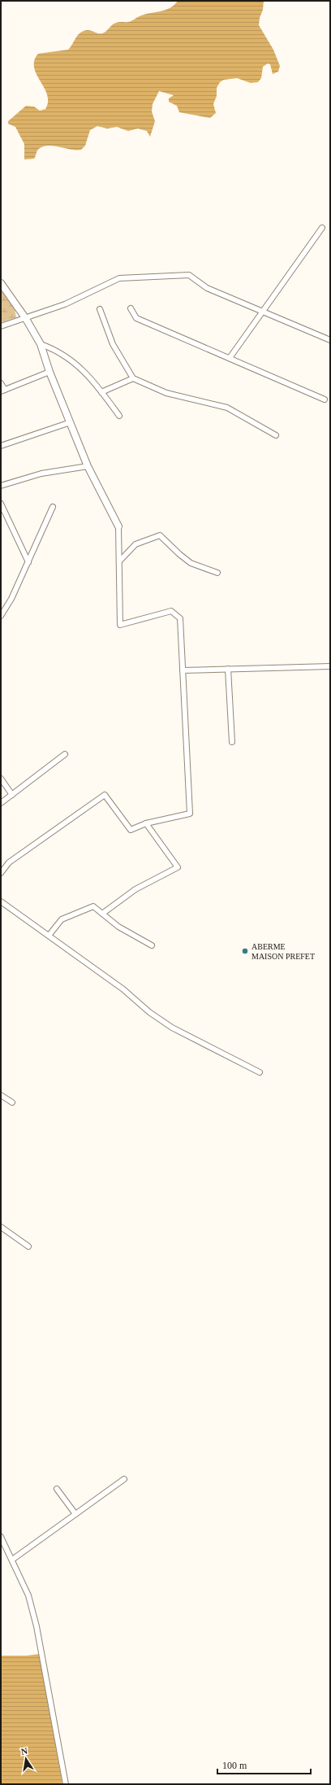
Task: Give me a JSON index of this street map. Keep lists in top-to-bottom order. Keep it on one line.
{"places":["ABERME MAISON PREFET"],"scale_bar":"100 m","north":"top"}
